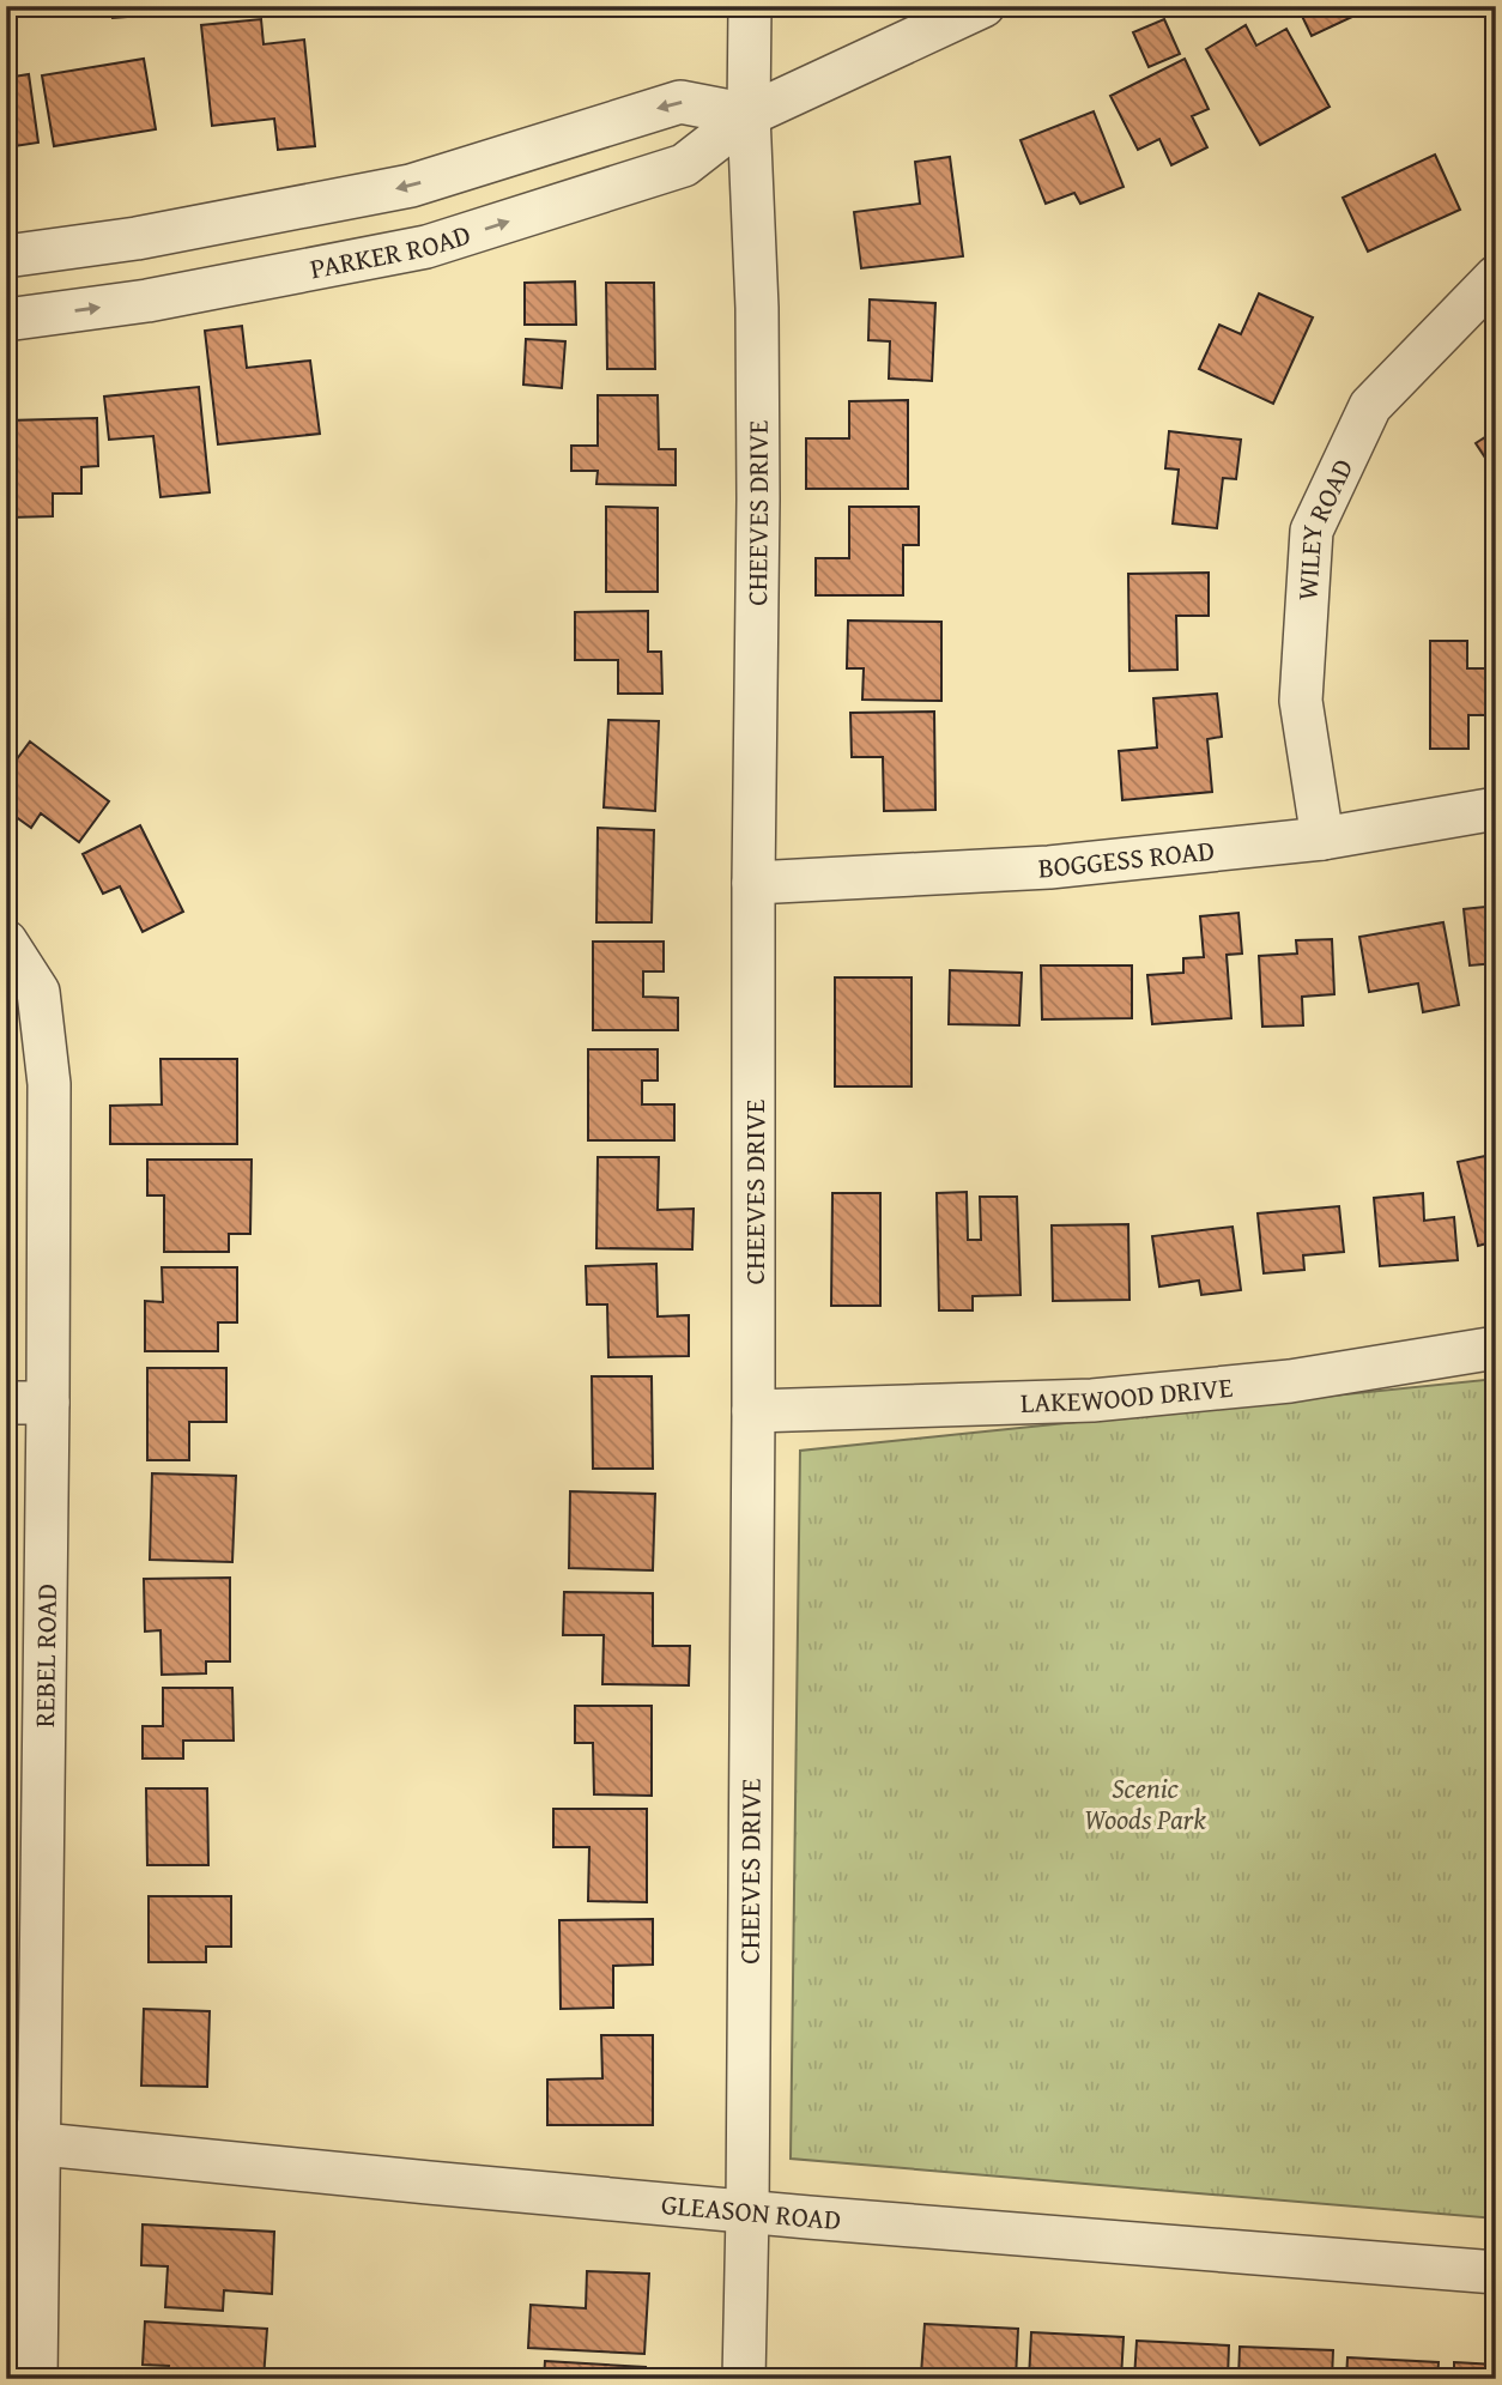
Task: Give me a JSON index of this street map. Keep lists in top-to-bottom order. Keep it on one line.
{"streets":{"street":["PARKER ROAD","CHEEVES DRIVE","WILEY ROAD","BOGGESS ROAD","LAKEWOOD DRIVE","REBEL ROAD","GLEASON ROAD"]},"crossings":[["PARKER ROAD","CHEEVES DRIVE"],["CHEEVES DRIVE","BOGGESS ROAD"],["CHEEVES DRIVE","LAKEWOOD DRIVE"],["CHEEVES DRIVE","GLEASON ROAD"],["WILEY ROAD","BOGGESS ROAD"],["REBEL ROAD","GLEASON ROAD"]],"parks":["Scenic Woods Park"]}
